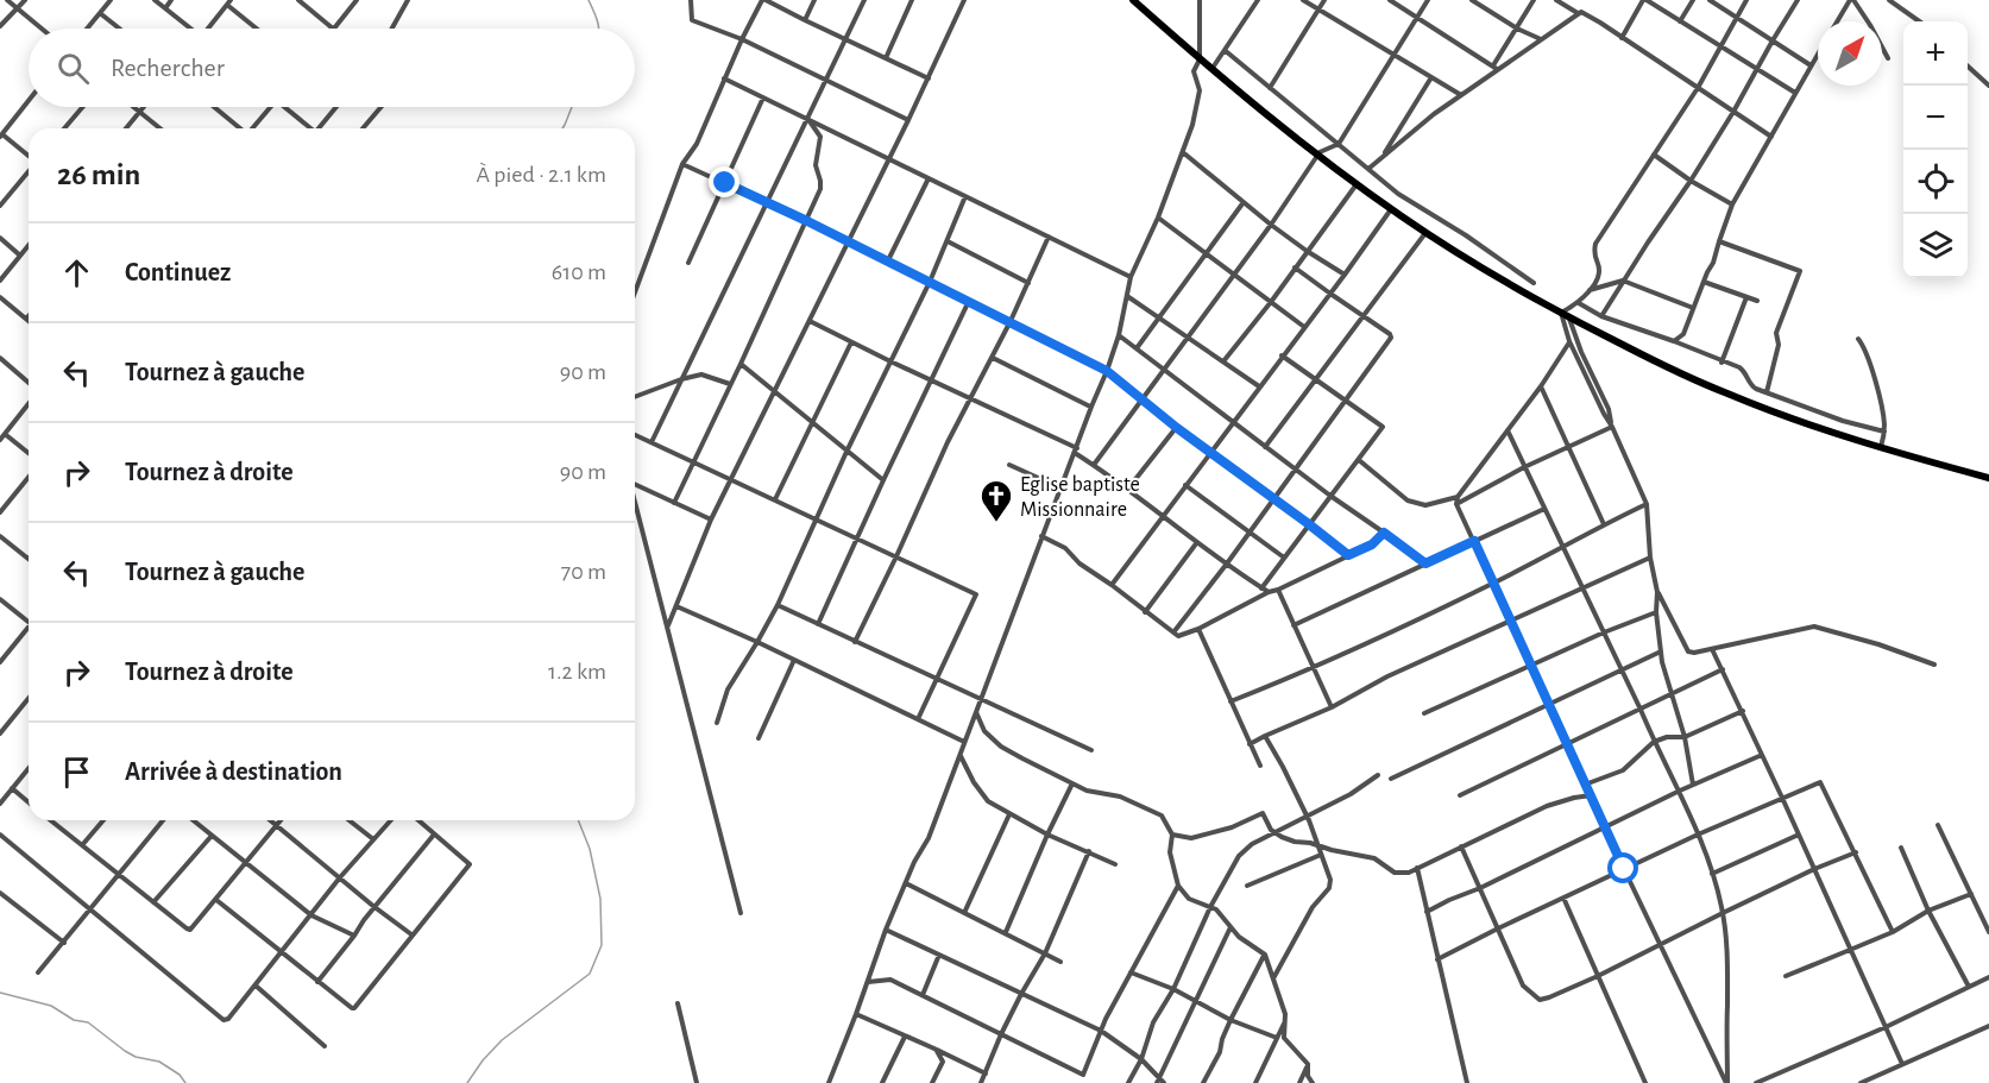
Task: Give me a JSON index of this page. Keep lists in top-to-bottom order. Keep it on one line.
{"places":{"church":["Eglise baptiste Missionnaire"]},"north":"top right","page":{"map_buttons":["+","−"],"search":"Rechercher","heading":["26 min","À pied · 2.1 km"],"list":[["Continuez","610 m"],["Tournez à gauche","90 m"],["Tournez à droite","90 m"],["Tournez à gauche","70 m"],["Tournez à droite","1.2 km"],"Arrivée à destination"]}}
